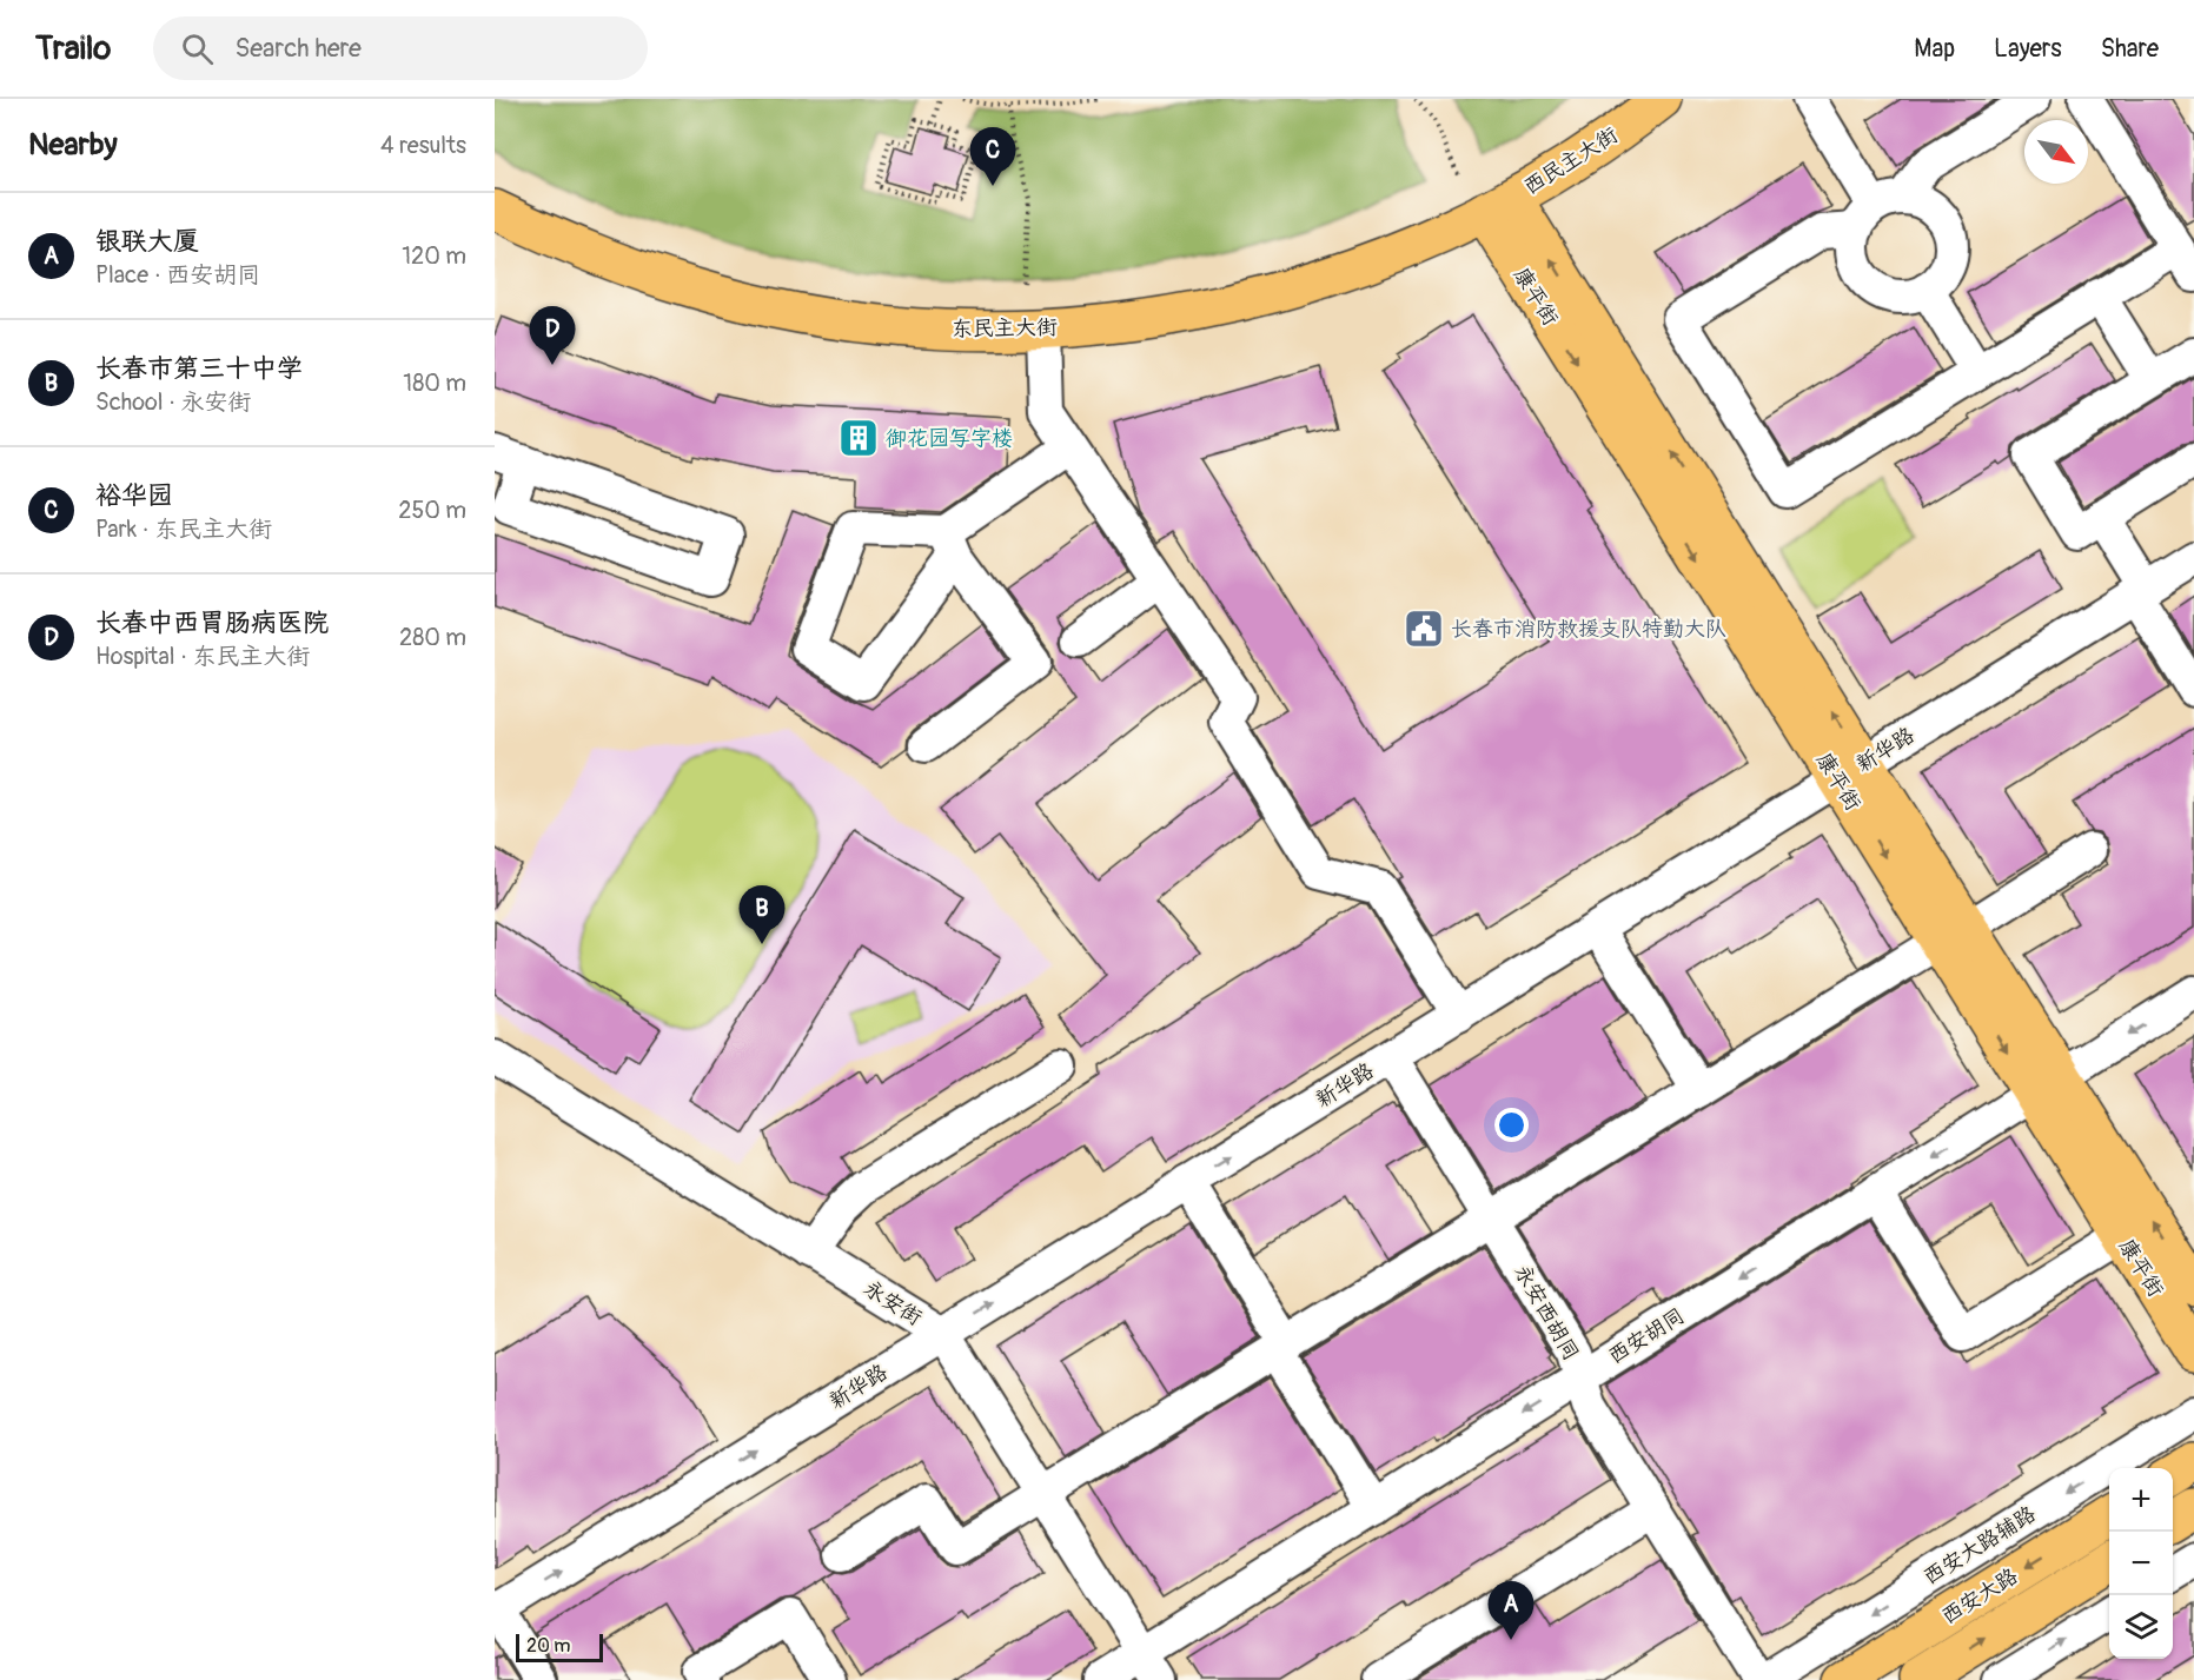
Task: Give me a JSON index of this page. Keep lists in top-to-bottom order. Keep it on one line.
{"streets":{"main road":["西民主大街","康平街","东民主大街","西安大路"],"street":["新华路","永安街","永安西胡同","西安胡同","西安大路辅路"]},"crossings":[["西民主大街","康平街"],["西民主大街","东民主大街"],["康平街","东民主大街"],["康平街","新华路"],["康平街","西安胡同"],["新华路","永安街"],["新华路","永安西胡同"],["永安街","西安胡同"],["永安西胡同","西安胡同"]],"places":{"building":["御花园写字楼"],"public building":["长春市消防救援支队特勤大队"]},"scale_bar":"20 m","north":"bottom right","page":{"header":"Trailo","search":"Search here","nav":["Map","Layers","Share"],"heading":["Nearby","4 results"],"pins":["C","D","B","A"],"list":[{"mark":"A","name":"银联大厦","note":"Place · 西安胡同","value":"120 m"},{"mark":"B","name":"长春市第三十中学","note":"School · 永安街","value":"180 m"},{"mark":"C","name":"裕华园","note":"Park · 东民主大街","value":"250 m"},{"mark":"D","name":"长春中西胃肠病医院","note":"Hospital · 东民主大街","value":"280 m"}],"map_buttons":["+","−"],"scale":"20 m"}}
